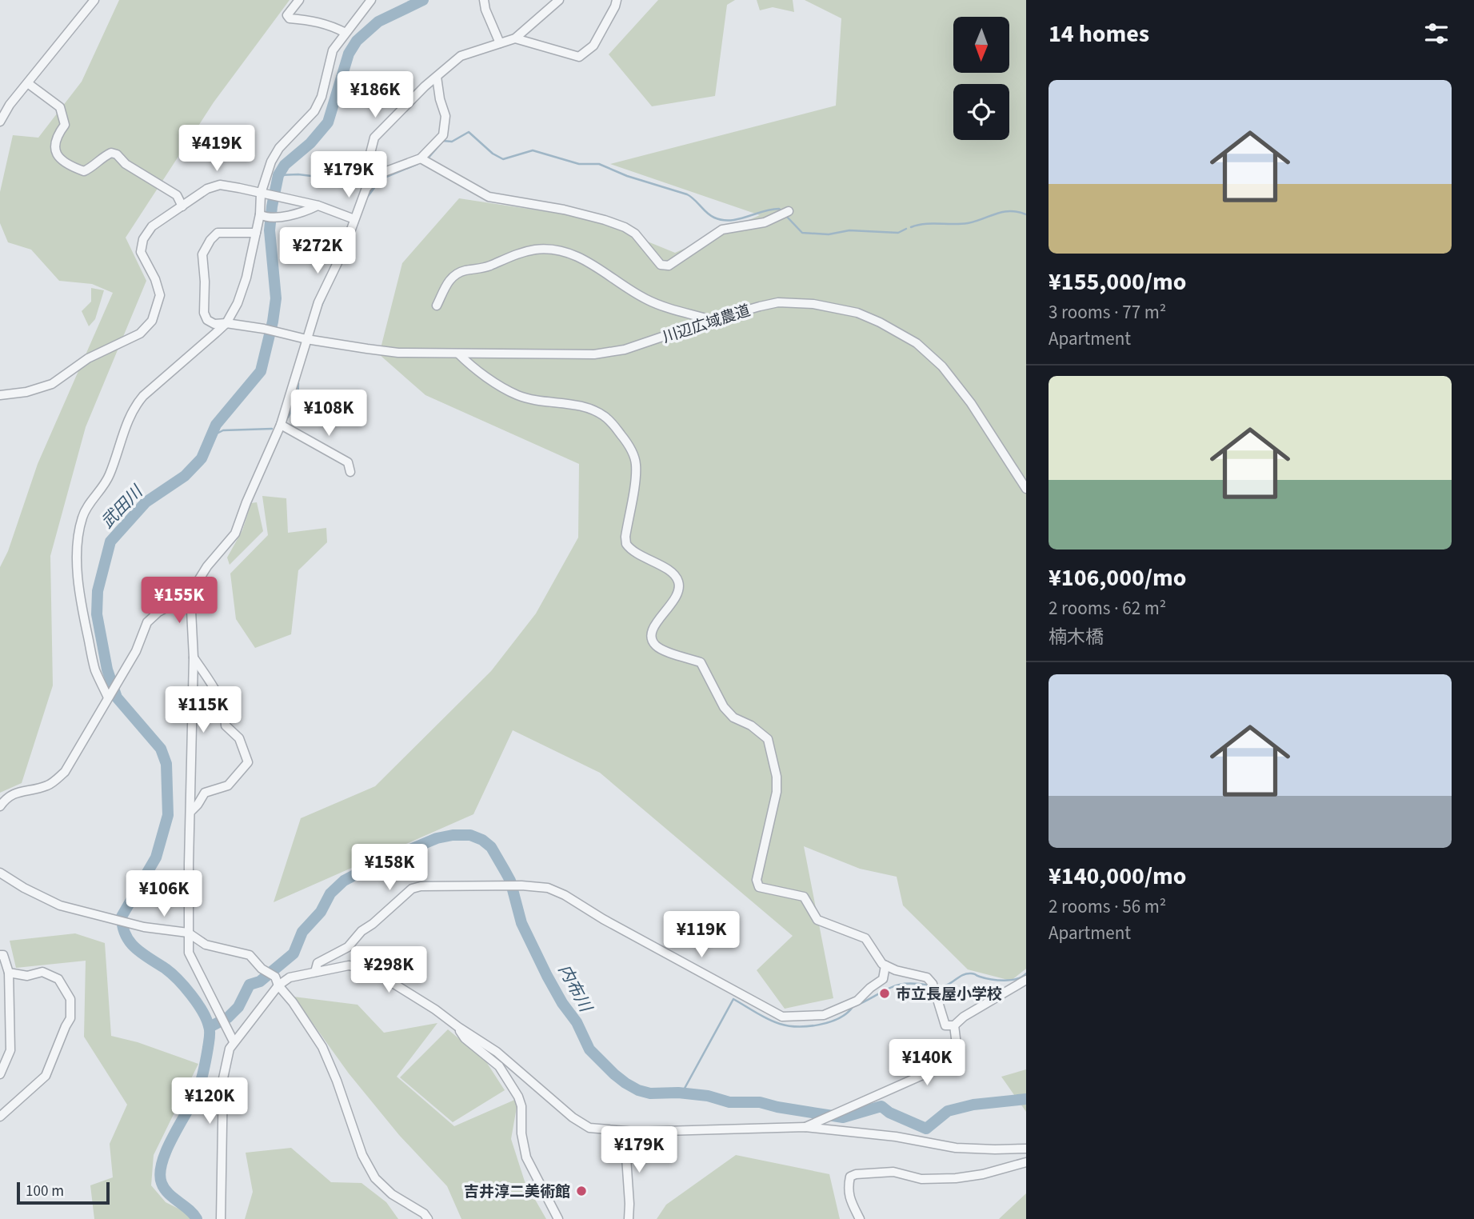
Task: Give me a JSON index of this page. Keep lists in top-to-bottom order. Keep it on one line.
{"streets":{"street":["川辺広域農道"]},"water":["武田川","内布川"],"places":["市立長屋小学校","吉井淳二美術館"],"scale_bar":"100 m","north":"bottom","page":{"heading":"14 homes","list":[{"name":"¥155,000/mo","note":"3 rooms · 77 m² · Apartment"},{"name":"¥106,000/mo","note":"2 rooms · 62 m² · 楠木橋"},{"name":"¥140,000/mo","note":"2 rooms · 56 m² · Apartment"}],"price":["¥186K","¥419K","¥179K","¥272K","¥108K","¥155K","¥115K","¥158K","¥106K","¥119K","¥298K","¥140K","¥120K","¥179K"],"scale":"100 m"}}
